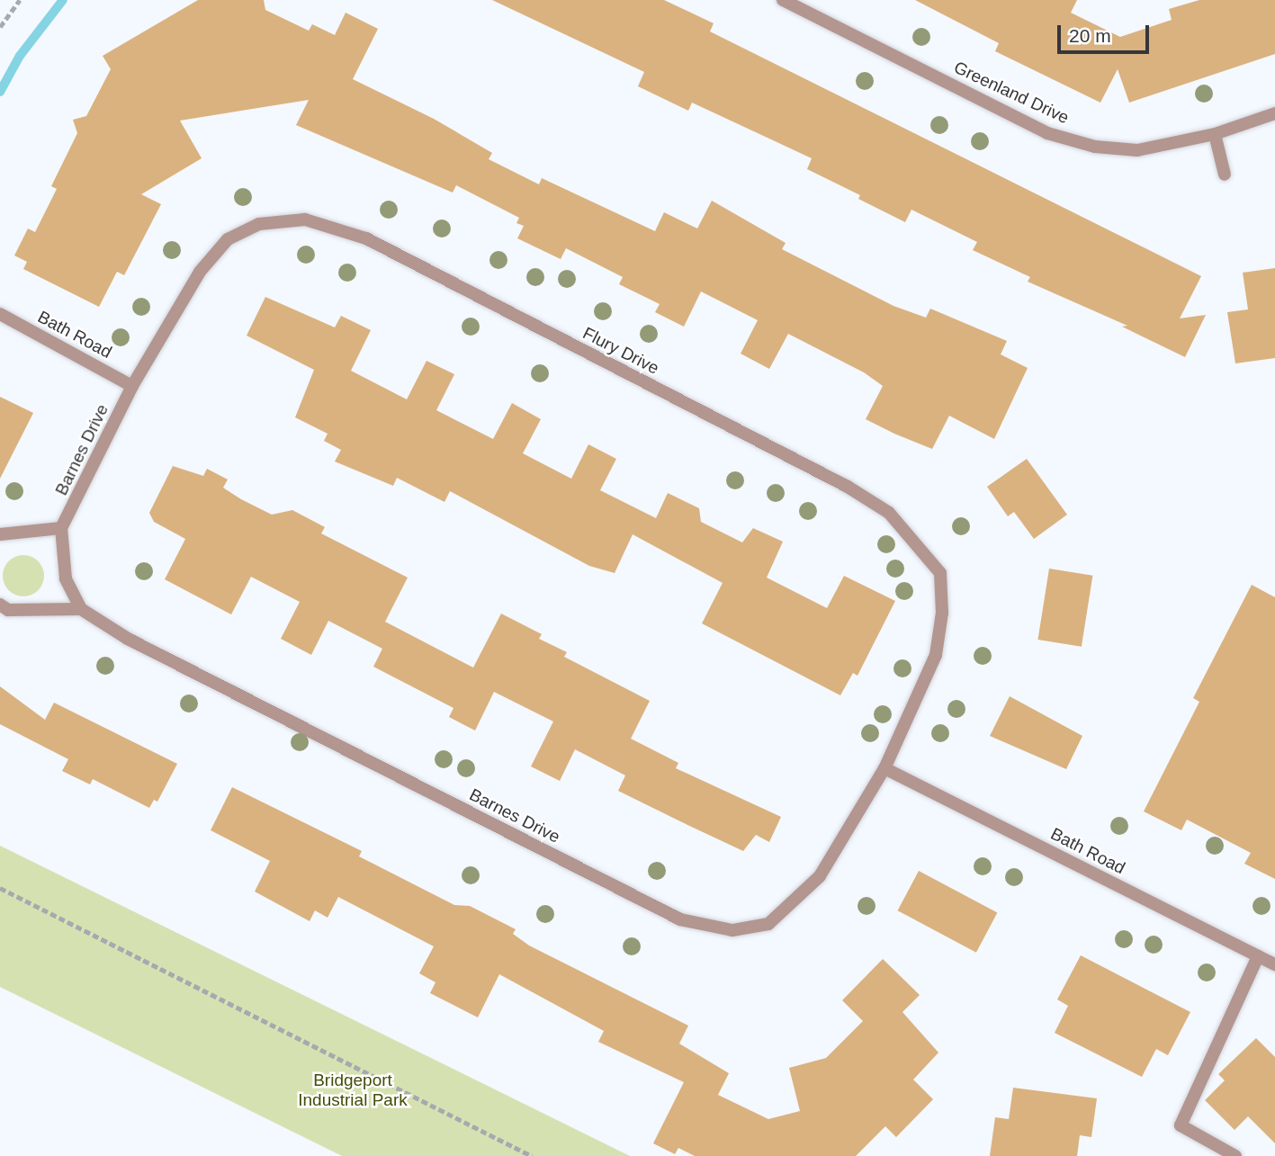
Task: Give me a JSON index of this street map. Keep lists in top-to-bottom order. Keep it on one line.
{"streets":{"street":["Greenland Drive","Bath Road","Flury Drive","Barnes Drive"]},"crossings":[["Bath Road","Flury Drive"],["Bath Road","Barnes Drive"],["Flury Drive","Barnes Drive"]],"parks":["Bridgeport Industrial Park"],"scale_bar":"20 m"}
